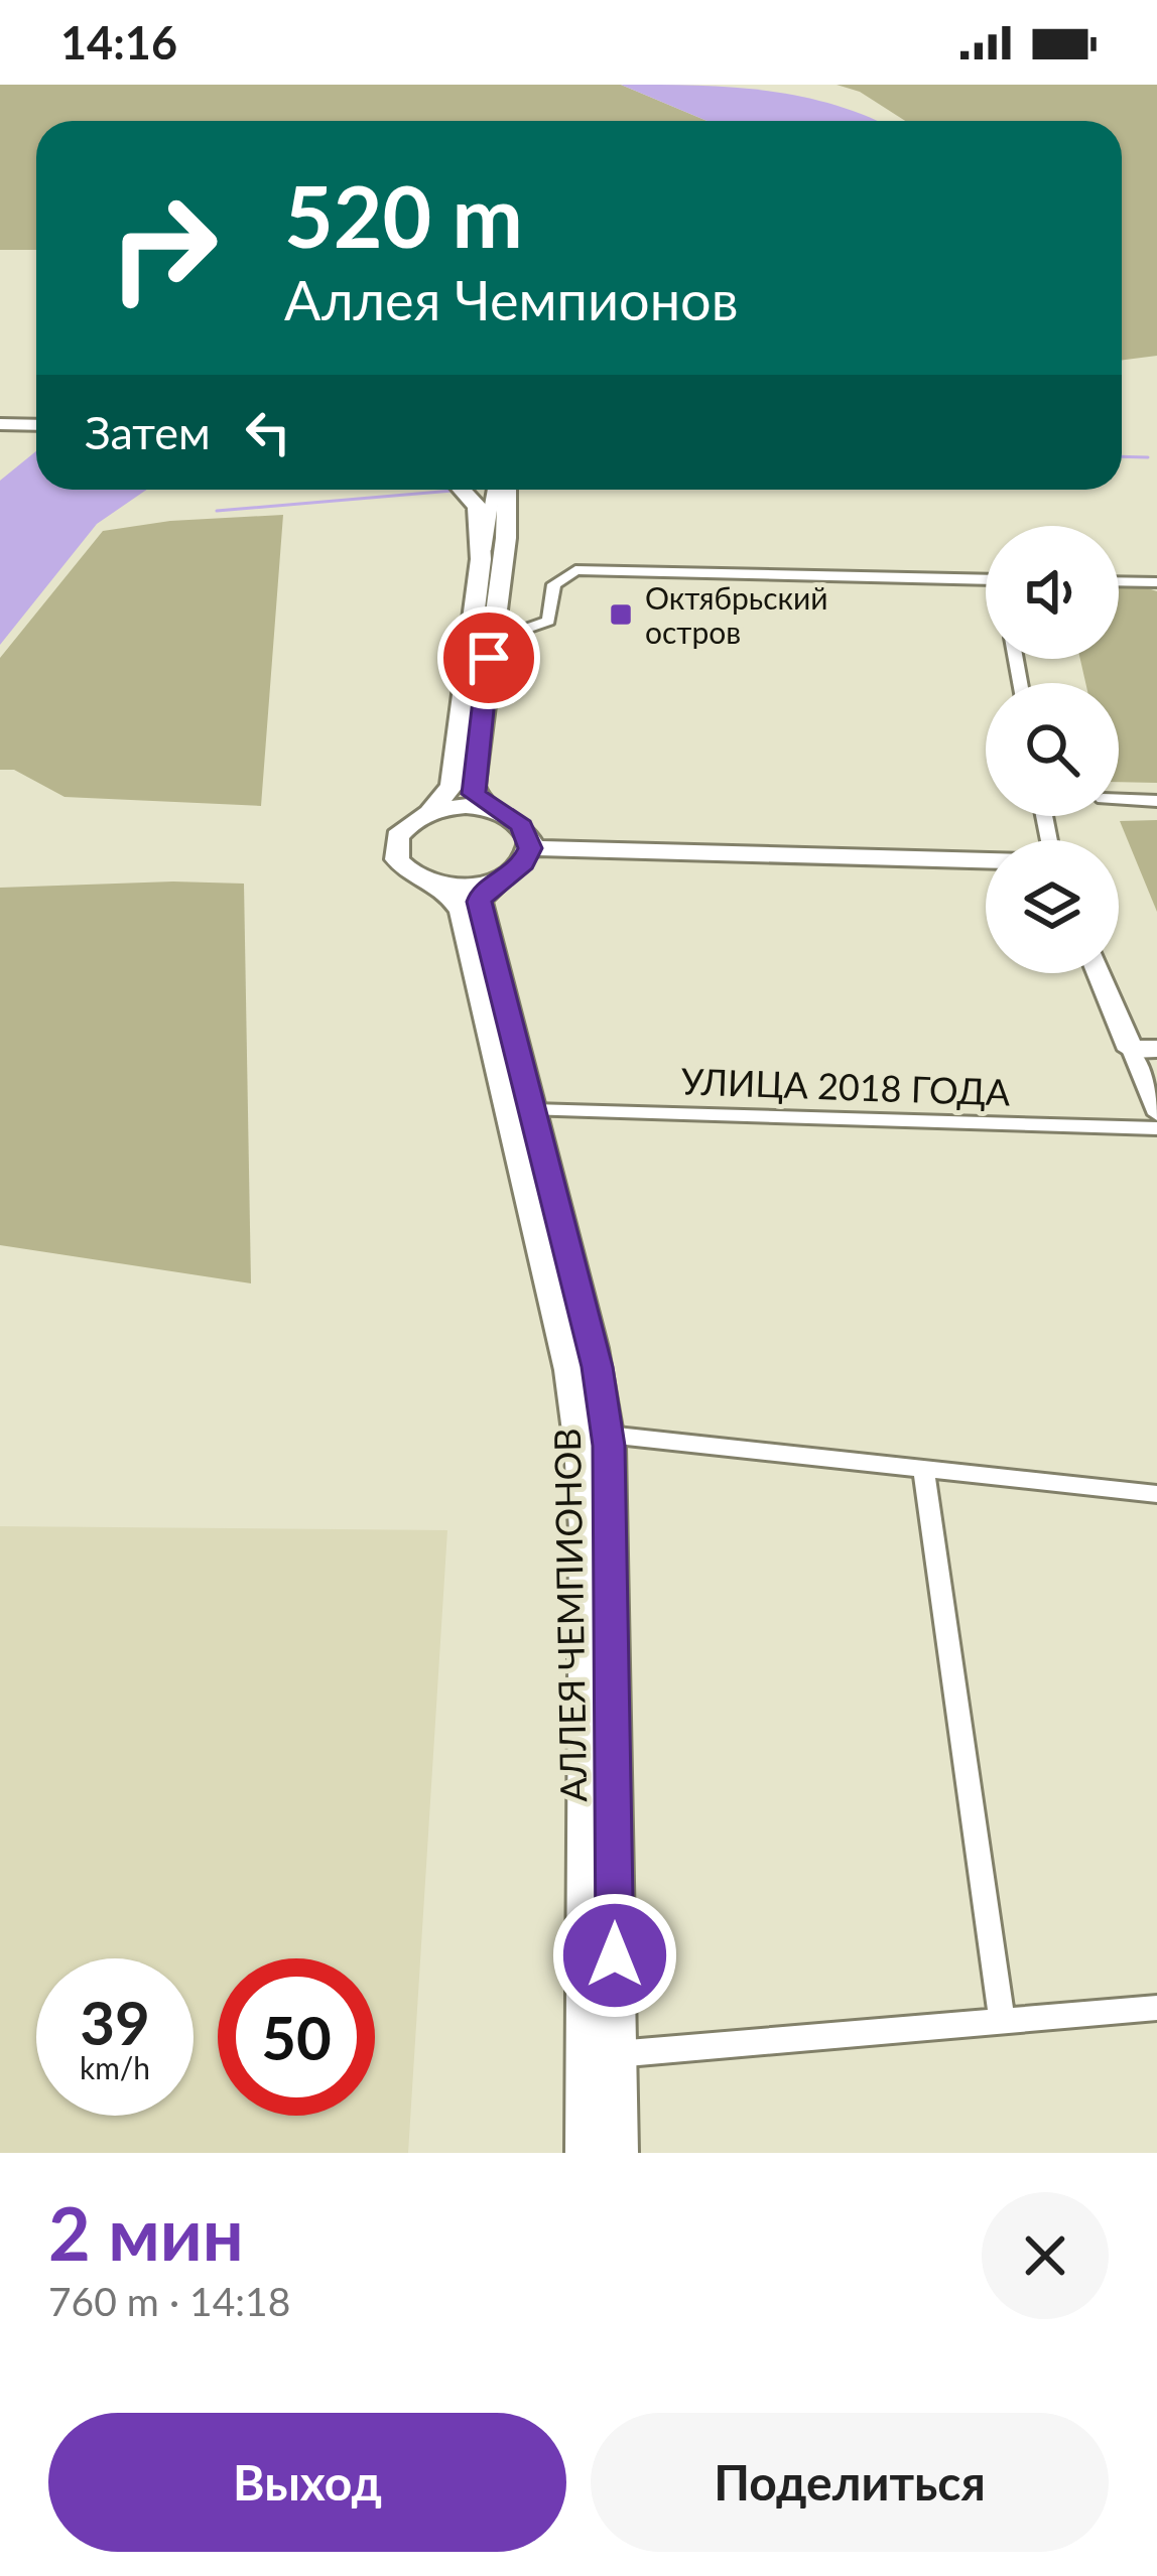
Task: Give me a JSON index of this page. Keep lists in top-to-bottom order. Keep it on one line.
{"streets":{"main road":["АЛЛЕЯ ЧЕМПИОНОВ"],"street":["УЛИЦА 2018 ГОДА"]},"crossings":[["УЛИЦА 2018 ГОДА","АЛЛЕЯ ЧЕМПИОНОВ"]],"places":{"transit":["Октябрьский остров"]},"page":{"status":"14:16","turn":["520 m","Аллея Чемпионов"],"then":"Затем","speed":"39 km/h","limit":"50","heading":["2 мин","760 m · 14:18"],"buttons":["Выход","Поделиться"]}}
